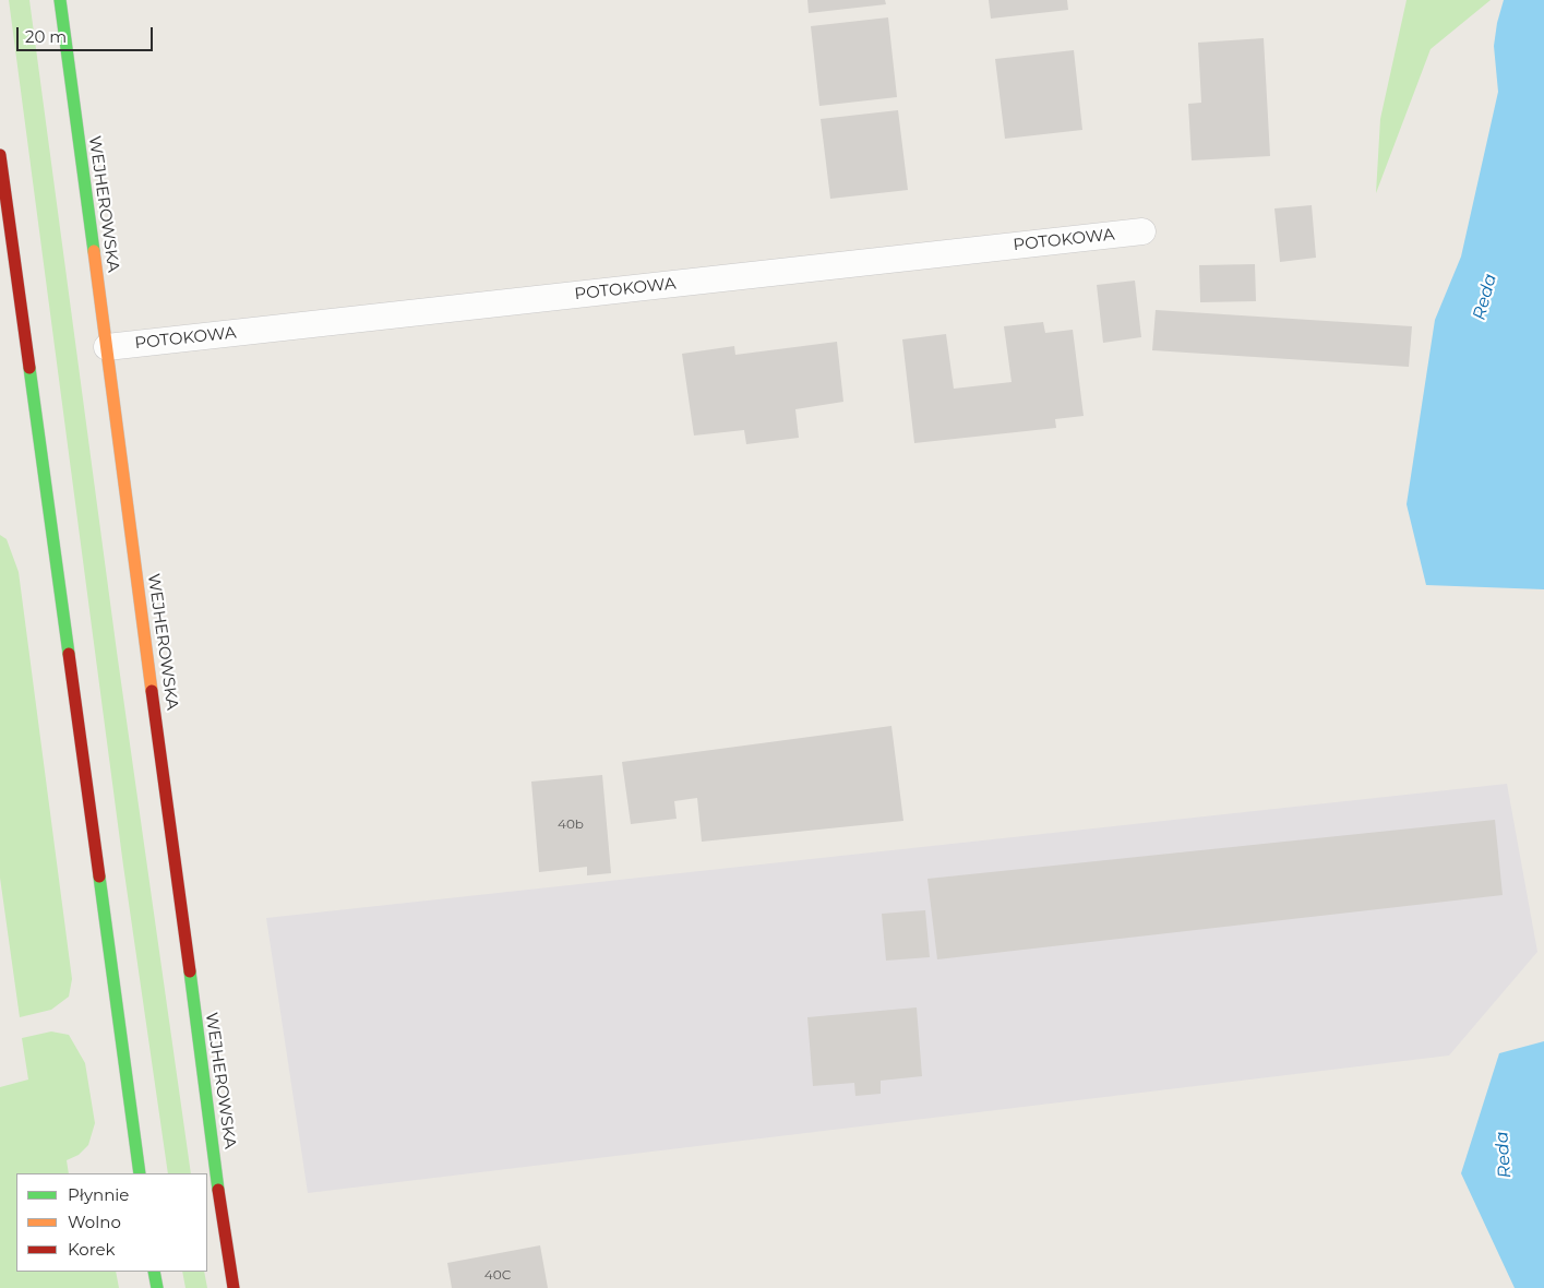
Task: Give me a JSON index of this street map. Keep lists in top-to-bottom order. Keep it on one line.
{"streets":{"main road":["WEJHEROWSKA"],"lane":["POTOKOWA"]},"crossings":[["WEJHEROWSKA","POTOKOWA"]],"water":["Reda"],"house_numbers":["40b","40C"],"legend":["Płynnie","Wolno","Korek"],"scale_bar":"20 m"}
